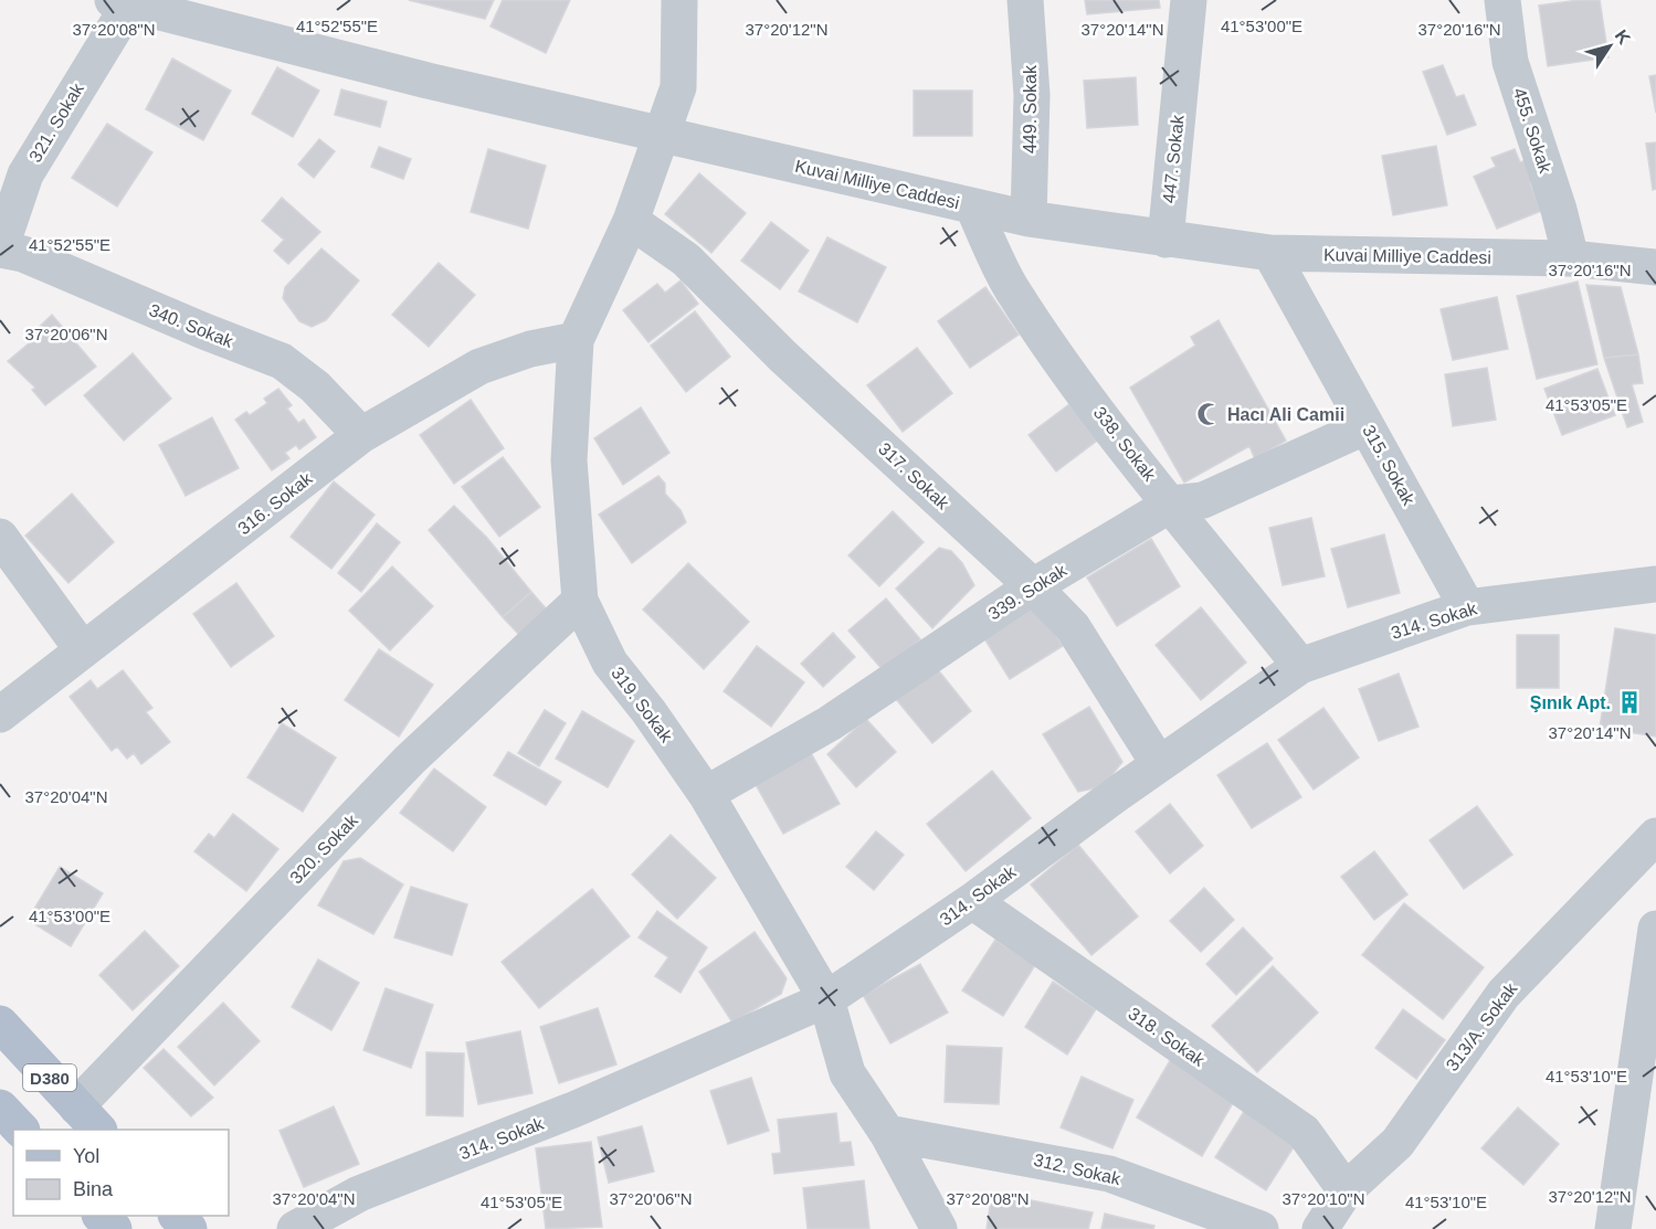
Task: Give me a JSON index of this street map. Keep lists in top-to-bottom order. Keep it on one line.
{"streets":{"main road":["D380"],"street":["449. Sokak","321. Sokak","455. Sokak","447. Sokak","Kuvai Milliye Caddesi","340. Sokak","338. Sokak","315. Sokak","317. Sokak","316. Sokak","339. Sokak","314. Sokak","319. Sokak","320. Sokak","313/A. Sokak","318. Sokak","312. Sokak"]},"crossings":[["449. Sokak","Kuvai Milliye Caddesi"],["321. Sokak","Kuvai Milliye Caddesi"],["321. Sokak","340. Sokak"],["455. Sokak","Kuvai Milliye Caddesi"],["447. Sokak","Kuvai Milliye Caddesi"],["Kuvai Milliye Caddesi","338. Sokak"],["Kuvai Milliye Caddesi","315. Sokak"],["Kuvai Milliye Caddesi","319. Sokak"],["340. Sokak","316. Sokak"],["338. Sokak","339. Sokak"],["338. Sokak","314. Sokak"],["315. Sokak","339. Sokak"],["315. Sokak","314. Sokak"],["317. Sokak","339. Sokak"],["317. Sokak","314. Sokak"],["317. Sokak","319. Sokak"],["316. Sokak","319. Sokak"],["339. Sokak","319. Sokak"],["314. Sokak","319. Sokak"],["314. Sokak","318. Sokak"],["319. Sokak","320. Sokak"],["319. Sokak","312. Sokak"],["320. Sokak","D380"],["313/A. Sokak","318. Sokak"]],"places":{"mosque":["Hacı Ali Camii"],"building":["Şınık Apt."]},"legend":["Yol","Bina"],"north":"top right","coordinates":["41°52'55\"E","41°53'00\"E","37°20'08\"N","37°20'12\"N","37°20'16\"N","37°20'14\"N","37°20'06\"N","41°53'05\"E","37°20'04\"N","41°53'10\"E","37°20'10\"N"]}
